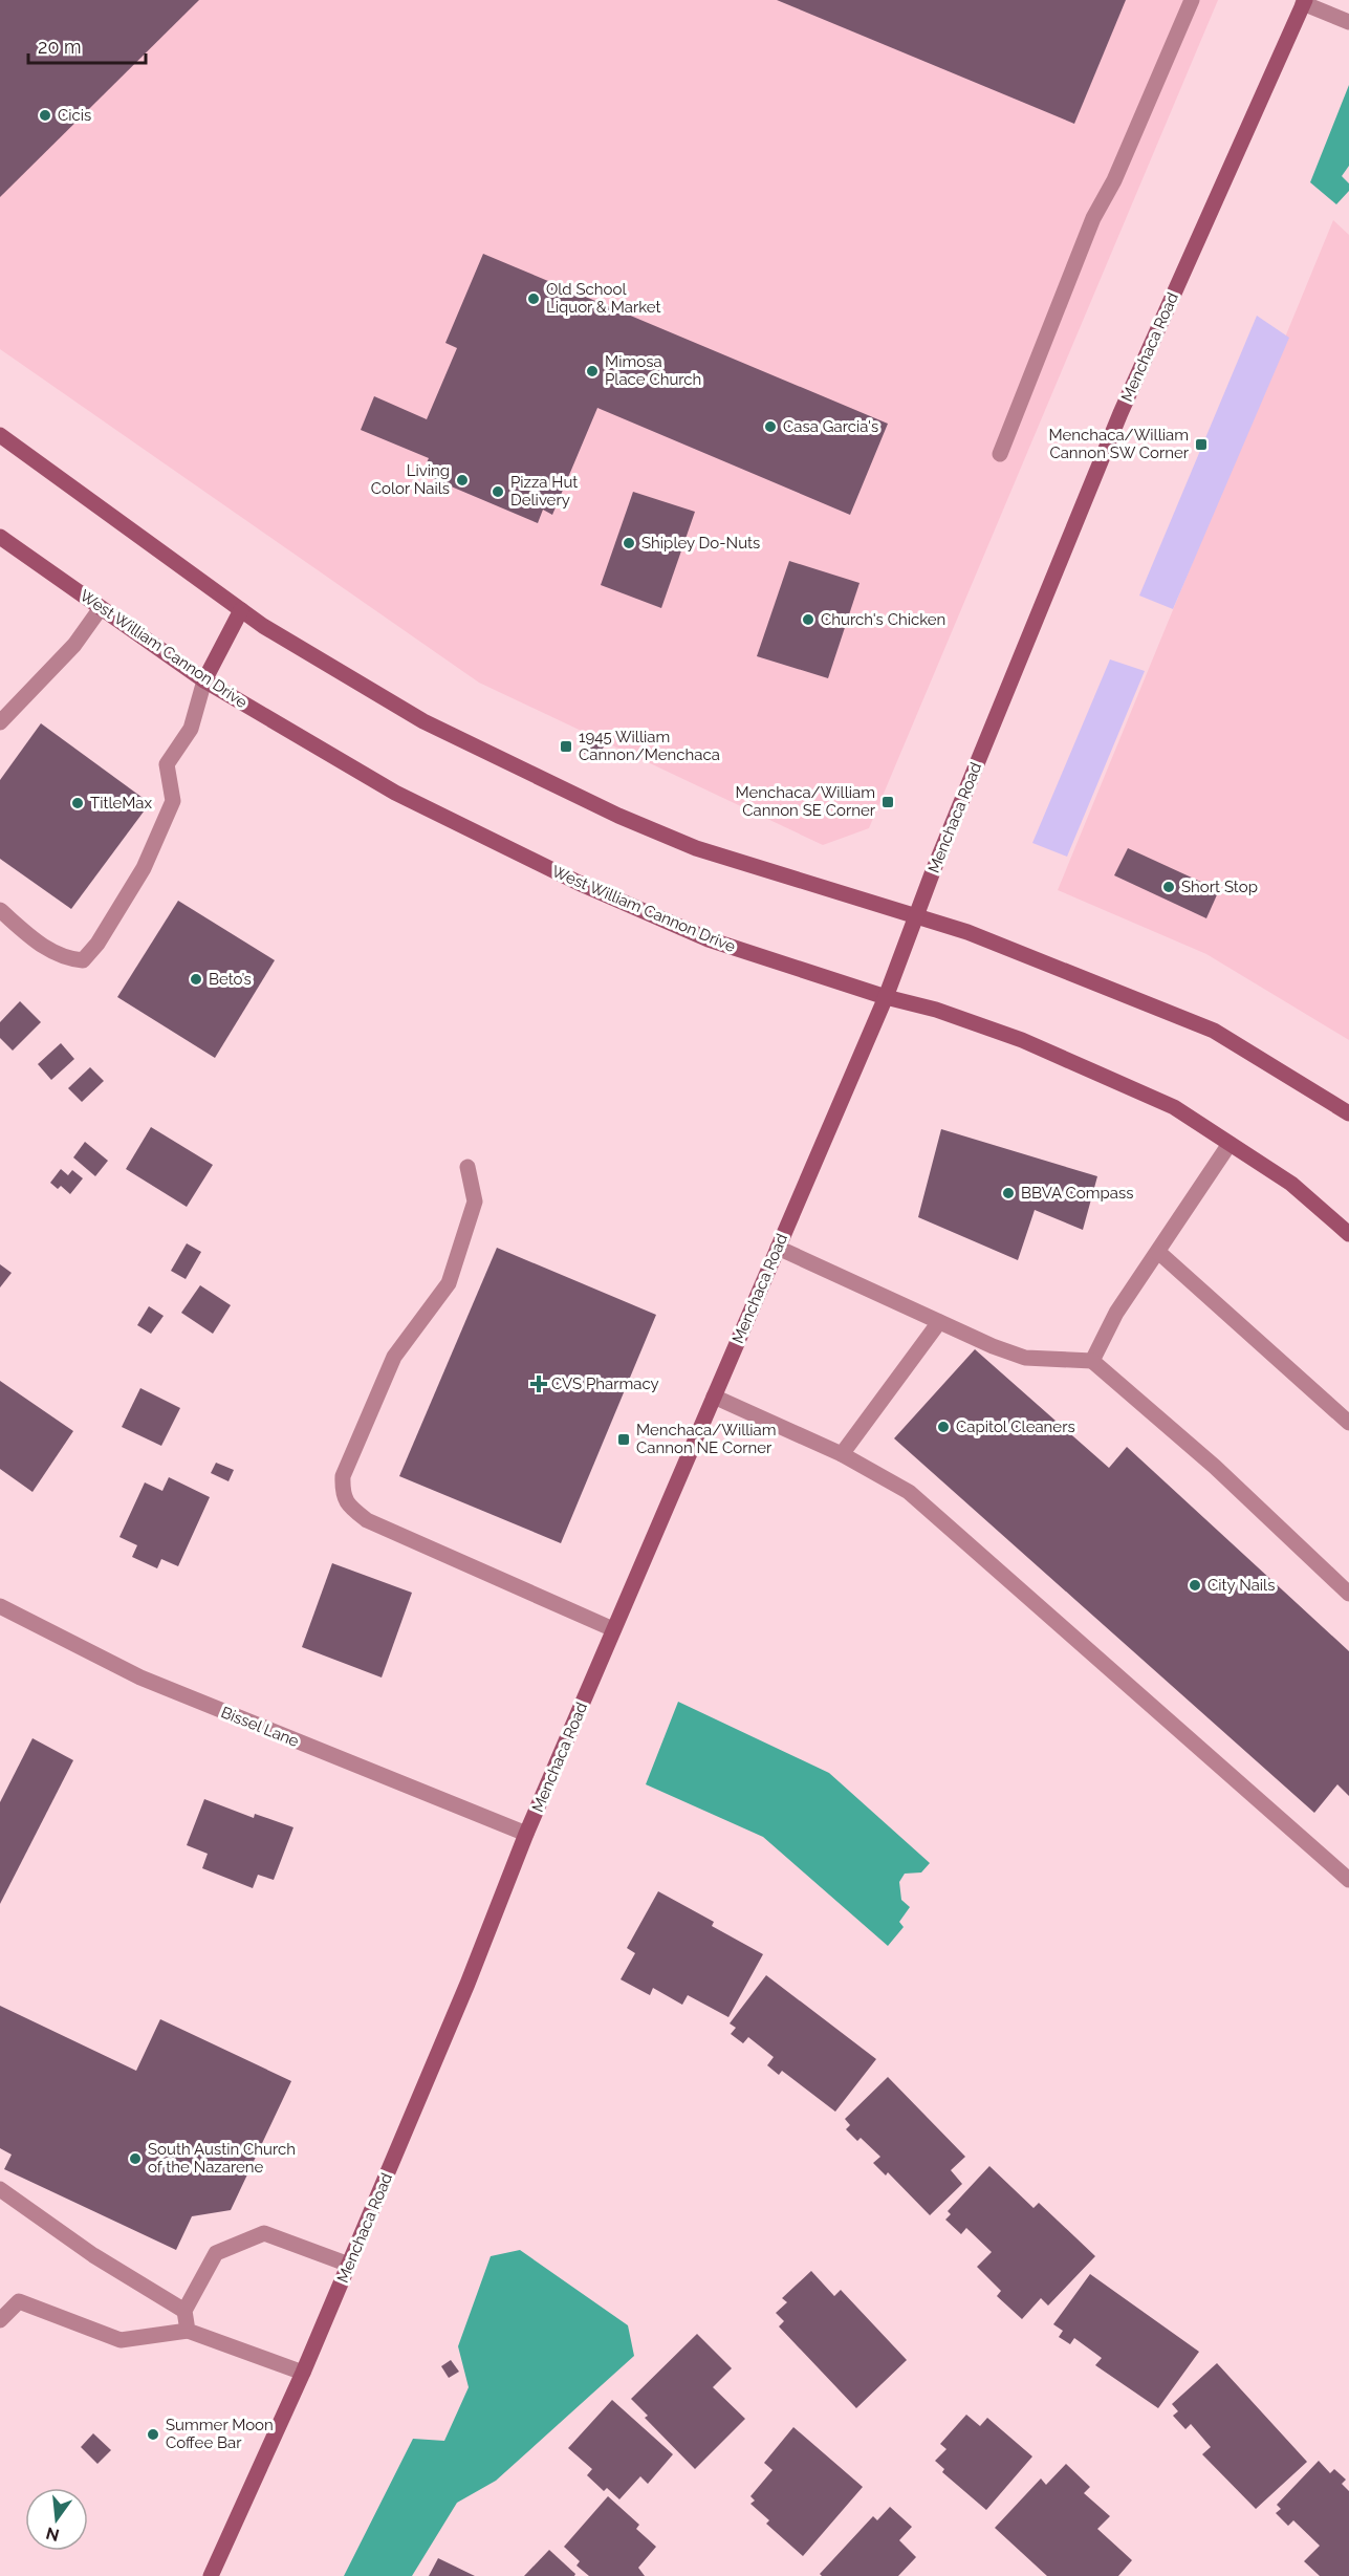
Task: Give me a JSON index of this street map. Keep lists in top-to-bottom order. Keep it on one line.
{"streets":{"main road":["Menchaca Road","West William Cannon Drive"],"street":["Bissel Lane"]},"crossings":[["Menchaca Road","West William Cannon Drive"],["Menchaca Road","Bissel Lane"]],"places":{"other":["Cicis","Old School Liquor & Market","Mimosa Place Church","Casa Garcia's","Living Color Nails","Pizza Hut Delivery","Shipley Do-Nuts","Church's Chicken","TitleMax","Short Stop","Beto’s","BBVA Compass","Capitol Cleaners","City Nails","South Austin Church of the Nazarene","Summer Moon Coffee Bar"],"transit":["Menchaca/William Cannon SW Corner","1945 William Cannon/Menchaca","Menchaca/William Cannon SE Corner","Menchaca/William Cannon NE Corner"],"health":["CVS Pharmacy"]},"scale_bar":"20 m","north":"bottom"}
